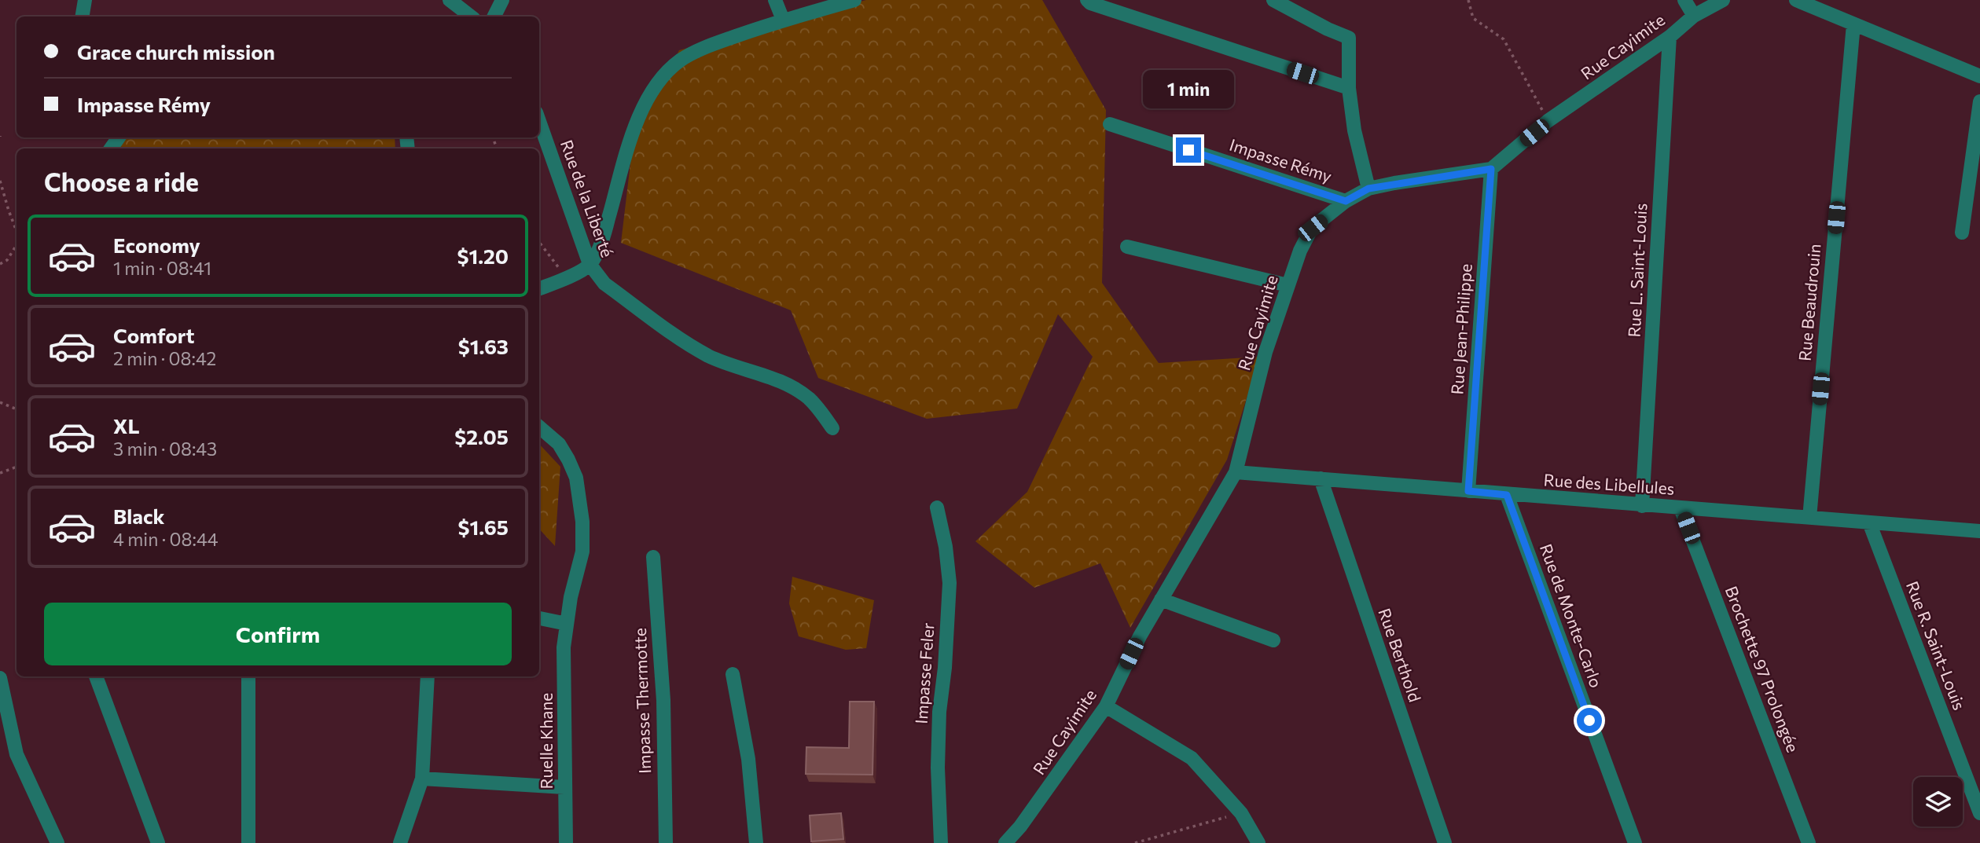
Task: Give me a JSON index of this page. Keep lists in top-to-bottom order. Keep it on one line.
{"streets":{"street":["Rue Cayimite","Impasse Rémy","Rue de la Liberté","Rue L. Saint-Louis","Rue Beaudrouin","Rue Jean-Philippe","Rue des Libellules","Rue de Monte-Carlo","Rue R. Saint-Louis","Rue Berthold","Brochette 97 Prolongée","Impasse Feler","Impasse Thermotte","Ruelle Khane"]},"crossings":[["Rue Cayimite","Impasse Rémy"],["Rue Cayimite","Rue L. Saint-Louis"],["Rue Cayimite","Rue Jean-Philippe"],["Rue Cayimite","Rue des Libellules"],["Rue L. Saint-Louis","Rue des Libellules"],["Rue Beaudrouin","Rue des Libellules"],["Rue Jean-Philippe","Rue des Libellules"],["Rue des Libellules","Rue de Monte-Carlo"],["Rue des Libellules","Rue R. Saint-Louis"],["Rue des Libellules","Rue Berthold"],["Rue des Libellules","Brochette 97 Prolongée"]],"page":{"banner":["Grace church mission","Impasse Rémy"],"bubble":"1 min","heading":"Choose a ride","list":[{"name":"Economy","note":"1 min · 08:41","value":"$1.20"},{"name":"Comfort","note":"2 min · 08:42","value":"$1.63"},{"name":"XL","note":"3 min · 08:43","value":"$2.05"},{"name":"Black","note":"4 min · 08:44","value":"$1.65"}],"buttons":"Confirm"}}
